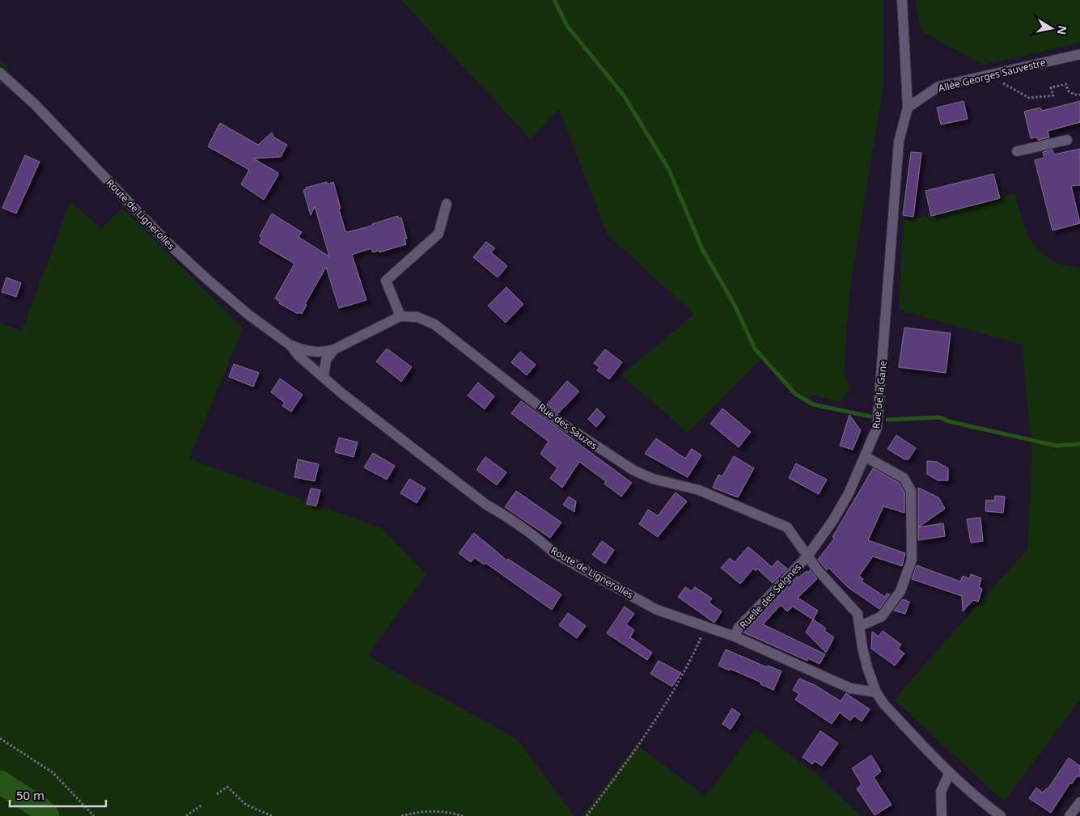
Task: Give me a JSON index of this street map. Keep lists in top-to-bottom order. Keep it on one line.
{"streets":{"street":["Allée Georges Sauvestre","Route de Lignerolles","Rue de la Gane","Rue des Sauzes","Ruelle des Seignes"]},"crossings":[["Allée Georges Sauvestre","Rue de la Gane"],["Route de Lignerolles","Ruelle des Seignes"],["Rue de la Gane","Rue des Sauzes"],["Rue de la Gane","Ruelle des Seignes"],["Rue des Sauzes","Ruelle des Seignes"]],"scale_bar":"50 m","north":"right"}
